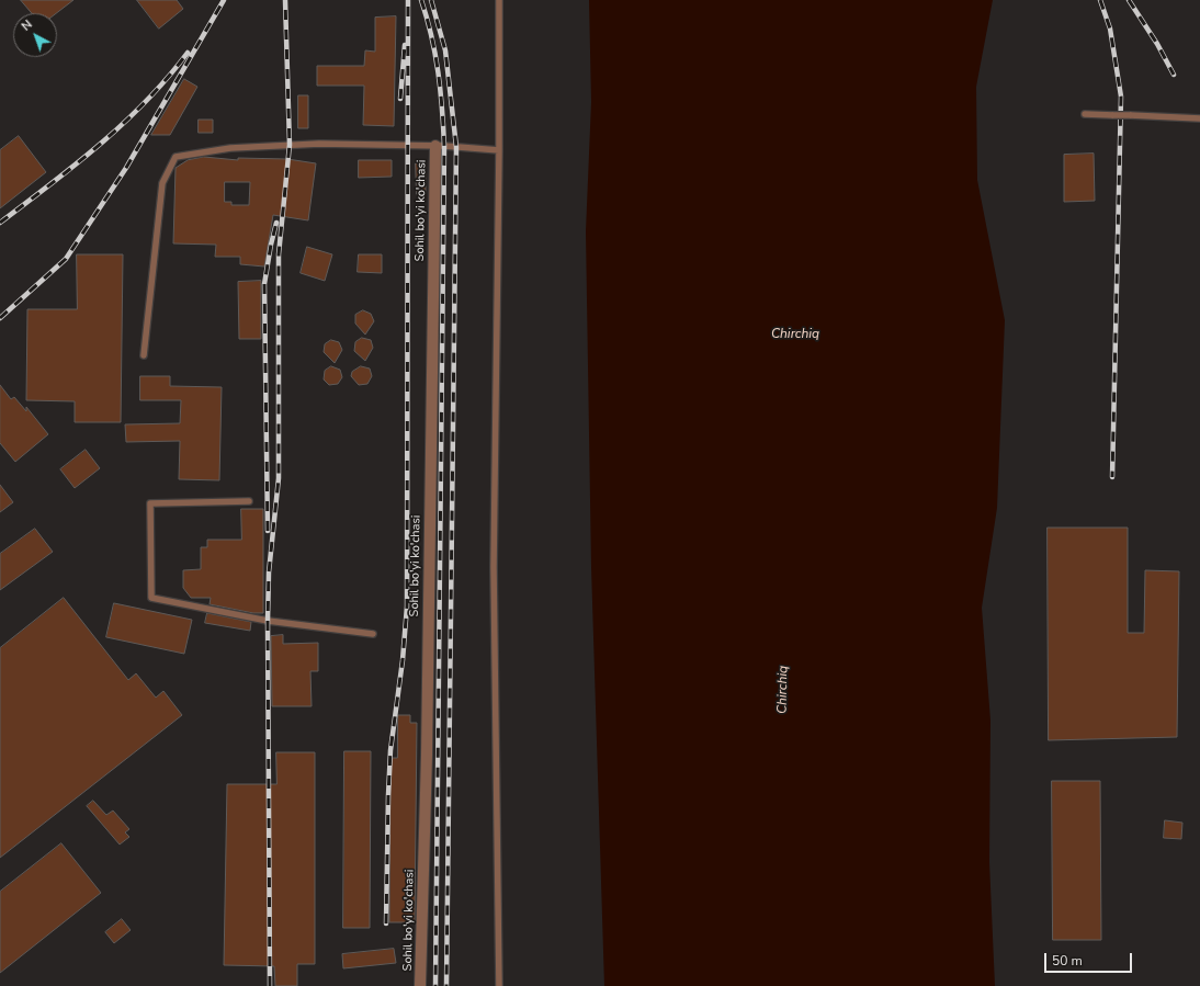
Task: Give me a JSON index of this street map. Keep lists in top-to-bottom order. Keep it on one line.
{"streets":{"street":["Sohil bo'yi ko'chasi"]},"water":["Chirchiq"],"scale_bar":"50 m","north":"top left"}
